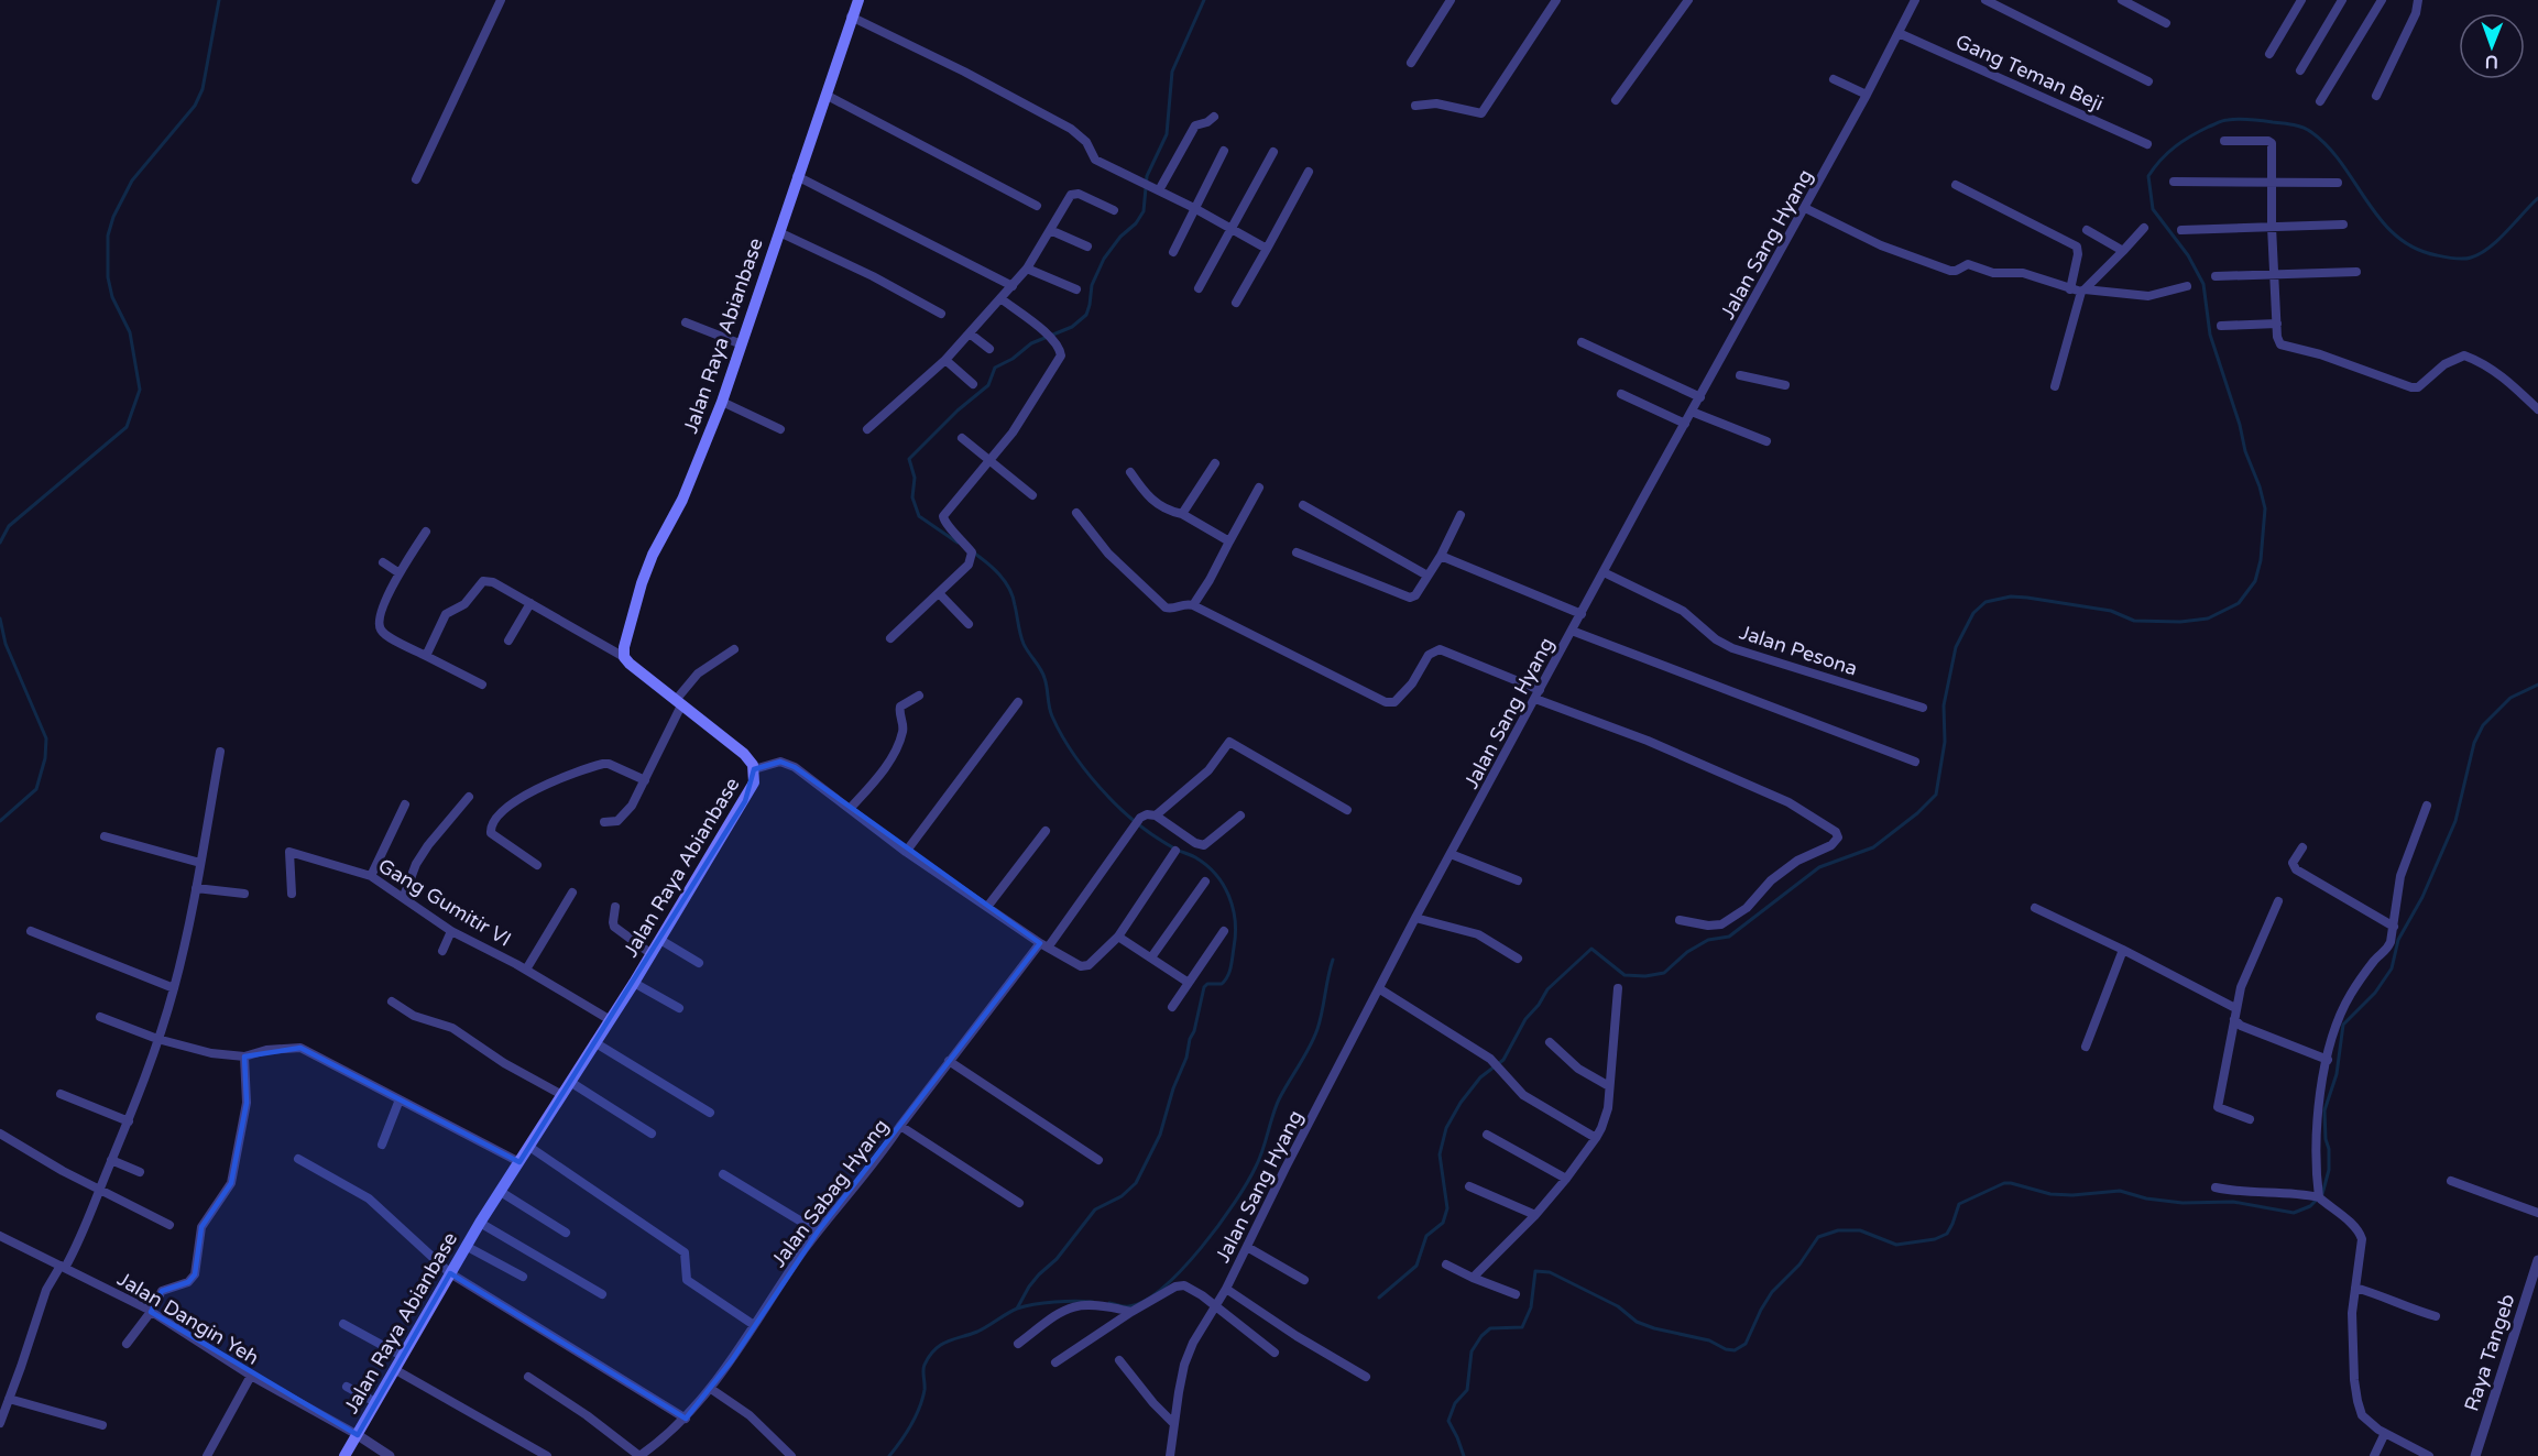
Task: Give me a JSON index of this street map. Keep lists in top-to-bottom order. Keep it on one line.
{"streets":{"main road":["Jalan Raya Abianbase"],"street":["Gang Teman Beji","Jalan Sang Hyang","Jalan Pesona","Gang Gumitir VI","Jalan Sabag Hyang","Jalan Dangin Yeh","Raya Tangeb"]},"crossings":[["Gang Teman Beji","Jalan Sang Hyang"],["Jalan Sang Hyang","Jalan Pesona"],["Jalan Raya Abianbase","Gang Gumitir VI"],["Jalan Raya Abianbase","Jalan Dangin Yeh"]],"north":"bottom"}
